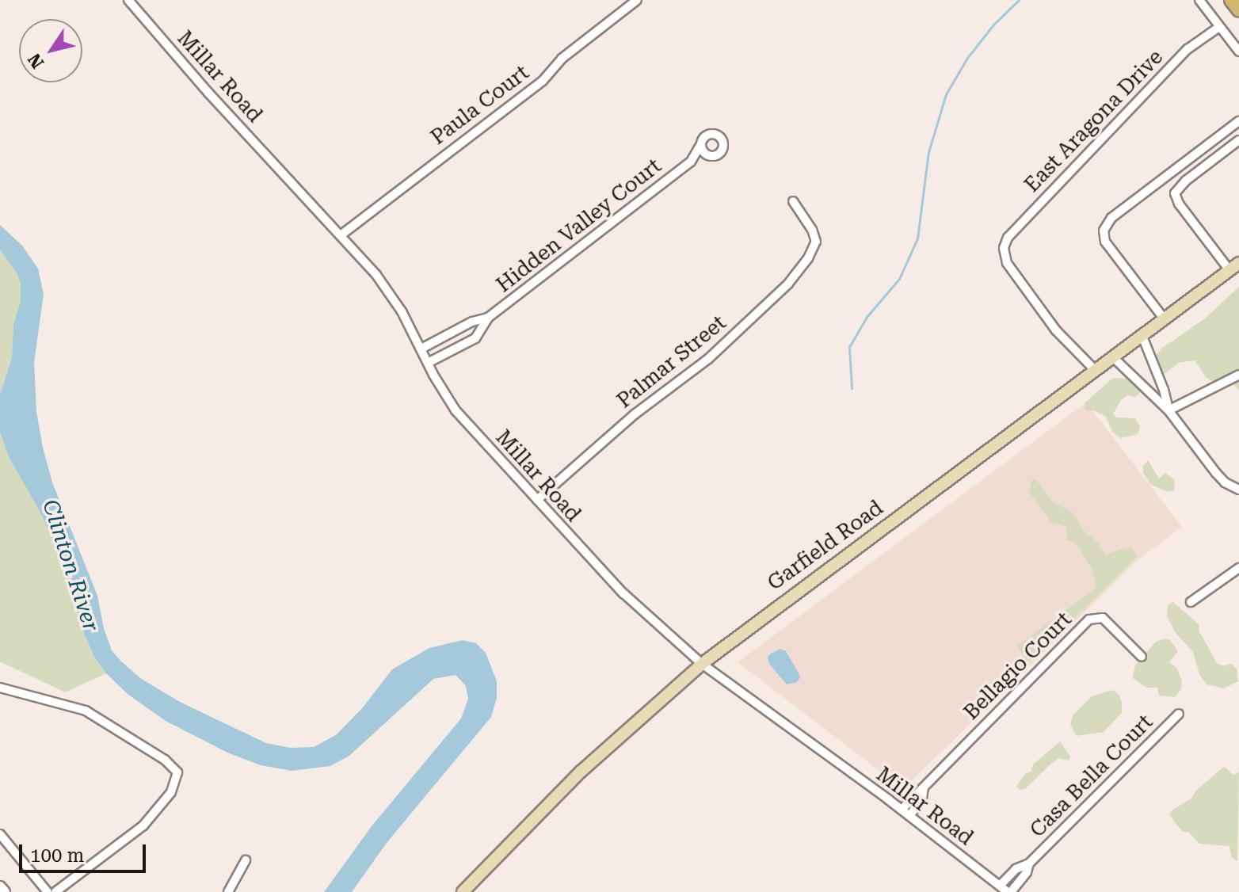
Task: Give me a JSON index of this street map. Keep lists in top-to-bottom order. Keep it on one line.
{"streets":{"main road":["Garfield Road"],"street":["Millar Road","Paula Court","East Aragona Drive","Hidden Valley Court","Palmar Street","Bellagio Court","Casa Bella Court"]},"crossings":[["Millar Road","Paula Court"],["Millar Road","Hidden Valley Court"],["Millar Road","Palmar Street"],["Millar Road","Garfield Road"],["Millar Road","Bellagio Court"],["Millar Road","Casa Bella Court"],["East Aragona Drive","Garfield Road"]],"water":["Clinton River"],"scale_bar":"100 m","north":"bottom left"}
